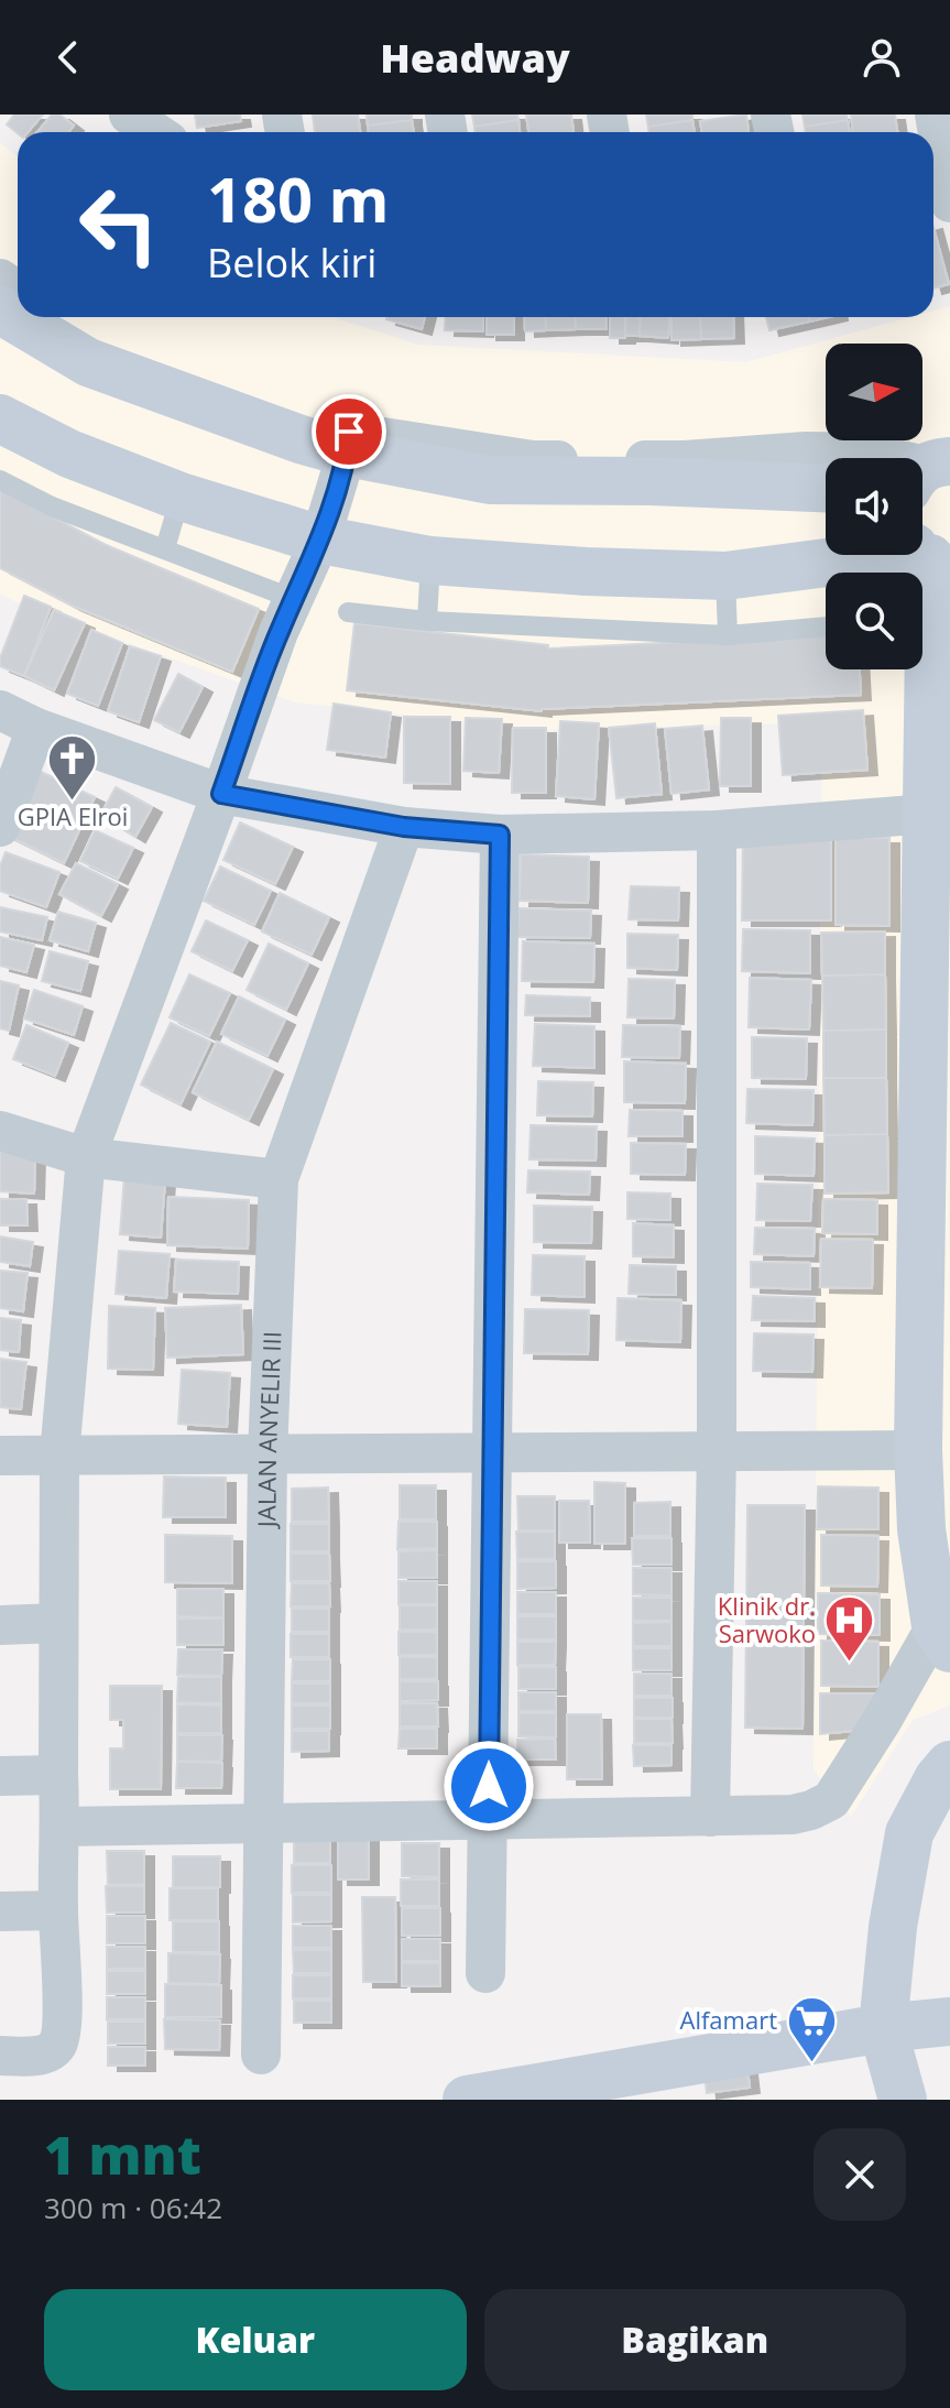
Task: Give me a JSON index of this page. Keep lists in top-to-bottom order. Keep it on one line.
{"streets":{"street":["JALAN ANYELIR III"]},"places":{"church":["GPIA Elroi"],"hospital":["Klinik dr. Sarwoko"],"supermarket":["Alfamart"]},"north":"right","page":{"header":"Headway","turn":["180 m","Belok kiri"],"heading":["1 mnt","300 m · 06:42"],"buttons":["Keluar","Bagikan"]}}
